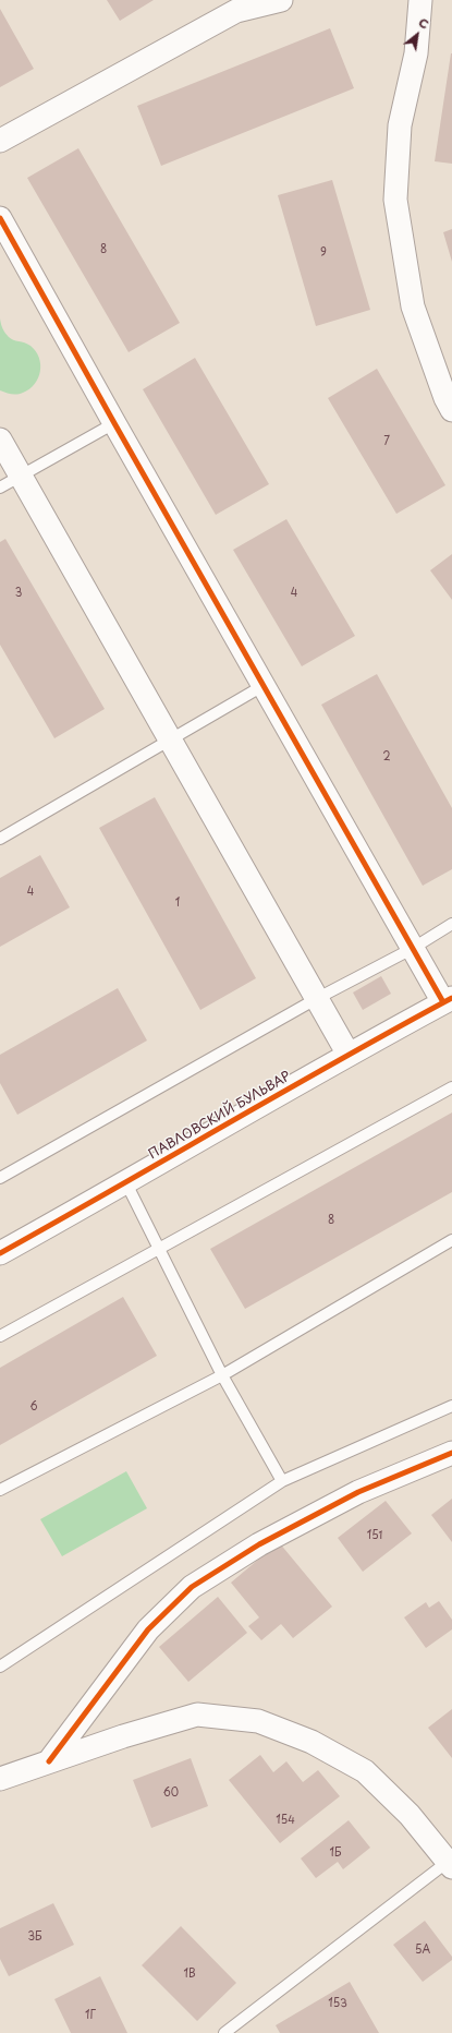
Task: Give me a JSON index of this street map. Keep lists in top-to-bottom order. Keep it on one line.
{"streets":{"street":["ПАВЛОВСКИЙ БУЛЬВАР"]},"house_numbers":["8","9","7","3","4","2","4","1","8","6","151","60","154","1Б","3Б","5А","1В","153","1Г"],"north":"top right"}
